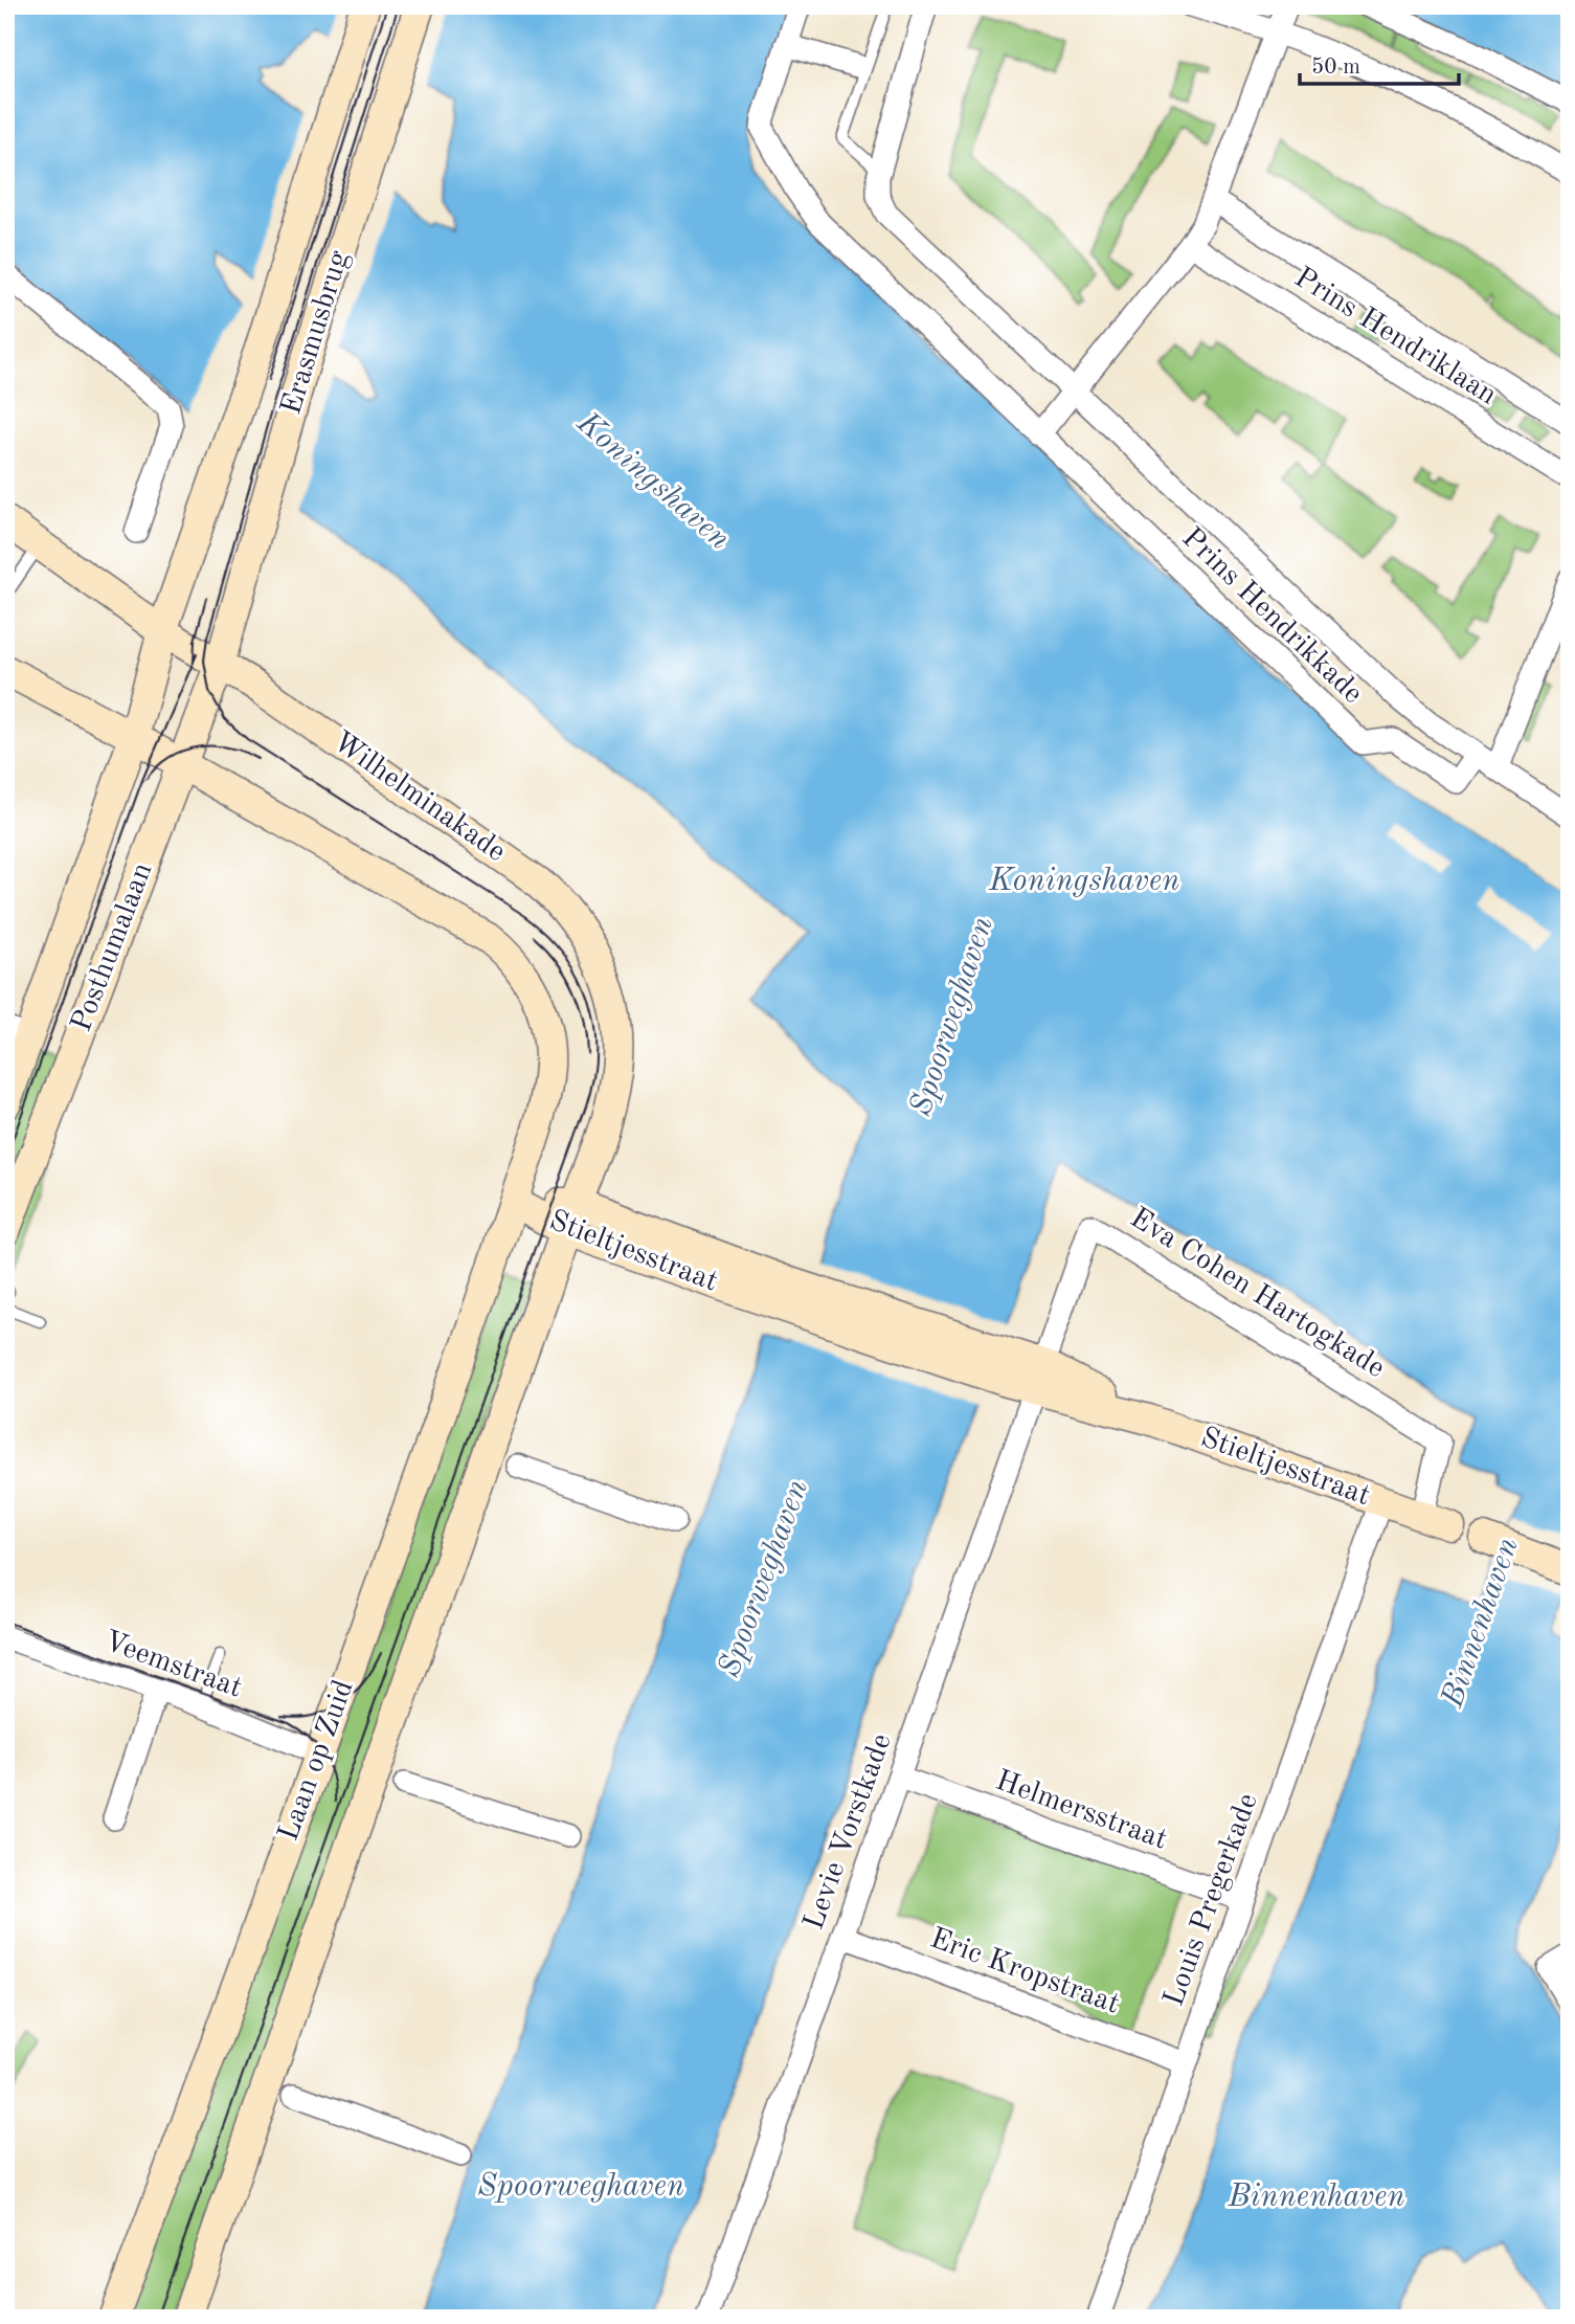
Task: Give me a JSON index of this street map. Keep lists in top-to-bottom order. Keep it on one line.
{"streets":{"main road":["Erasmusbrug","Wilhelminakade","Posthumalaan","Stieltjesstraat","Laan op Zuid"],"street":["Prins Hendriklaan","Prins Hendrikkade","Eva Cohen Hartogkade","Veemstraat","Helmersstraat","Levie Vorstkade","Louis Pregerkade","Eric Kropstraat"]},"crossings":[["Erasmusbrug","Wilhelminakade"],["Erasmusbrug","Posthumalaan"],["Wilhelminakade","Posthumalaan"],["Wilhelminakade","Stieltjesstraat"],["Wilhelminakade","Laan op Zuid"],["Stieltjesstraat","Eva Cohen Hartogkade"],["Stieltjesstraat","Laan op Zuid"],["Stieltjesstraat","Levie Vorstkade"],["Stieltjesstraat","Louis Pregerkade"],["Eva Cohen Hartogkade","Levie Vorstkade"],["Veemstraat","Laan op Zuid"],["Helmersstraat","Levie Vorstkade"],["Helmersstraat","Louis Pregerkade"],["Levie Vorstkade","Eric Kropstraat"],["Louis Pregerkade","Eric Kropstraat"]],"water":["Koningshaven","Spoorweghaven","Binnenhaven"],"scale_bar":"50 m"}
